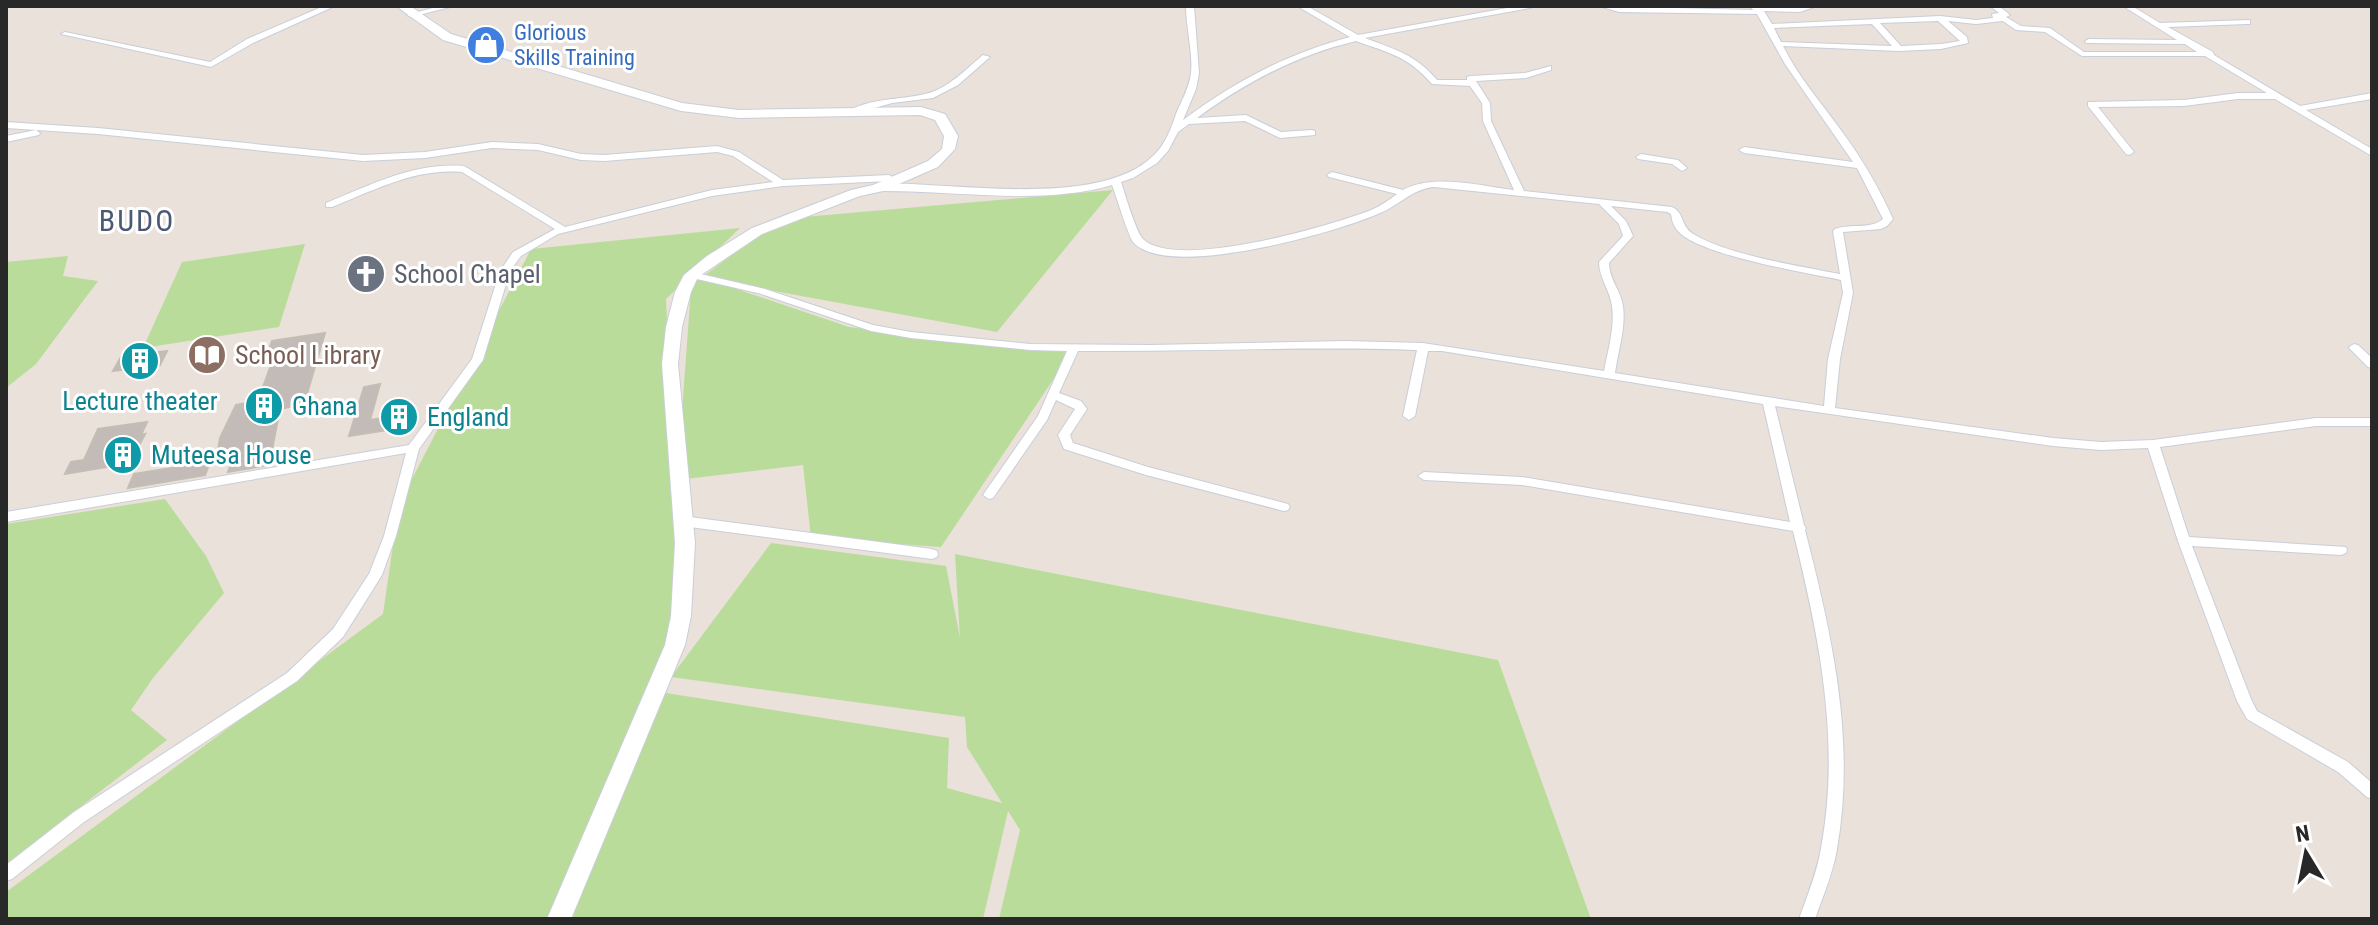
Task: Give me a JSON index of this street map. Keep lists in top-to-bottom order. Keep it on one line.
{"districts":["BUDO"],"places":{"shop":["Glorious Skills Training"],"church":["School Chapel"],"library":["School Library"],"building":["Lecture theater","Ghana","England","Muteesa House"]},"north":"top"}
